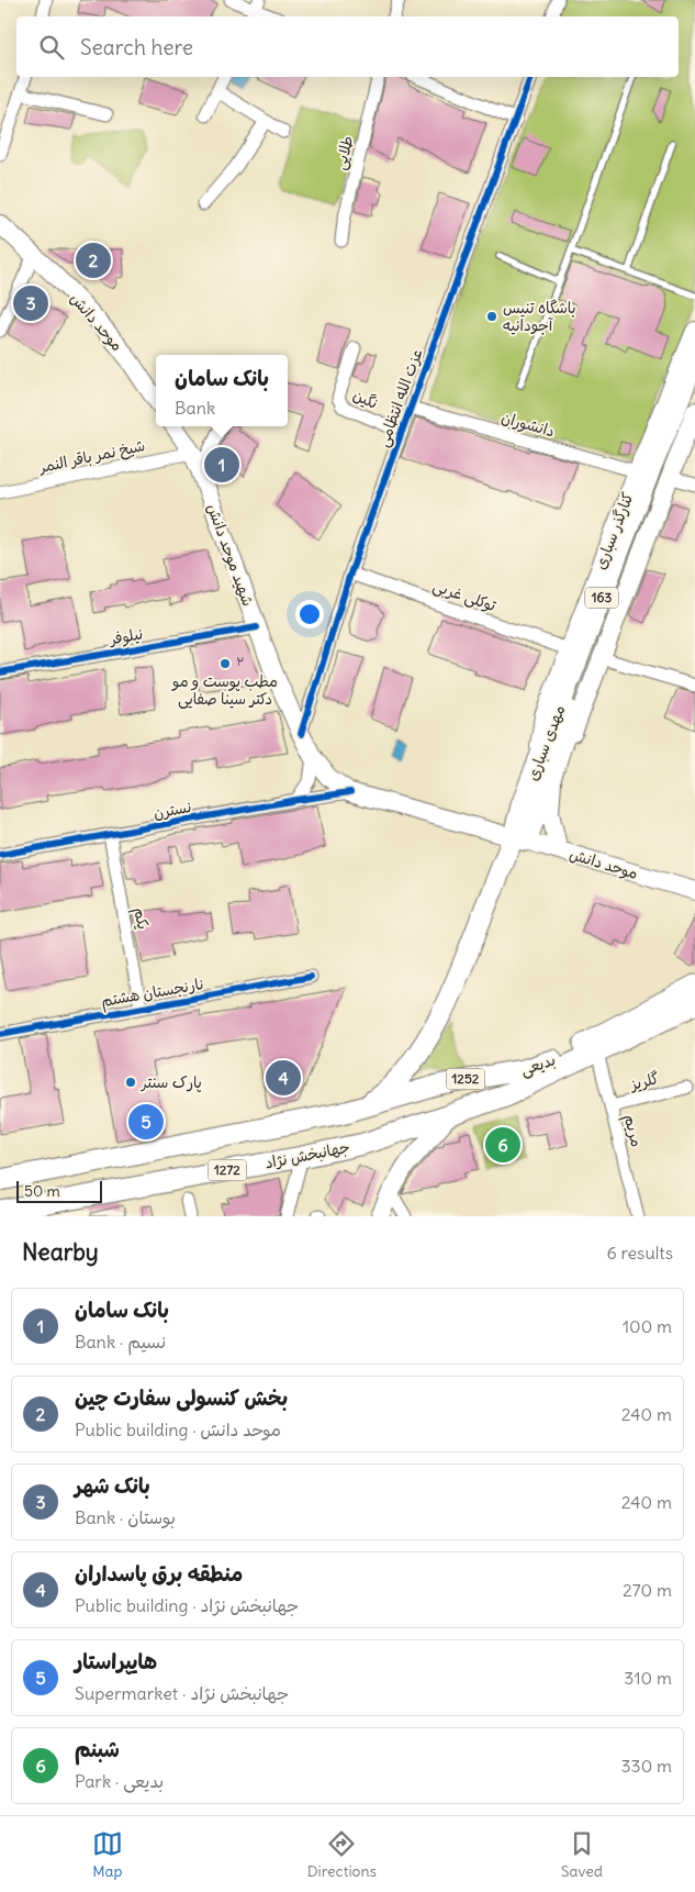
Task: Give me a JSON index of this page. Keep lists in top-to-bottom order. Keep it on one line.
{"streets":{"main road":["موحد دانش","کنارگذر سباری","شهید موحد دانش","163","مهدی سباری","بدیعی","1252","جهانبخش نژاد","1272"],"street":["طلایی","عزت الله انتظامی","نگین","دانشوران","شیخ نمر باقر النمر","توکلی غربی","نیلوفر","نسترن","یکم","نارنجستان هشتم","گلریز","مریم"]},"crossings":[["موحد دانش","کنارگذر سباری"],["موحد دانش","شهید موحد دانش"],["موحد دانش","مهدی سباری"],["عزت الله انتظامی","نگین"],["عزت الله انتظامی","دانشوران"],["عزت الله انتظامی","شهید موحد دانش"],["عزت الله انتظامی","توکلی غربی"],["دانشوران","کنارگذر سباری"],["شیخ نمر باقر النمر","شهید موحد دانش"],["کنارگذر سباری","توکلی غربی"],["کنارگذر سباری","مهدی سباری"],["شهید موحد دانش","نیلوفر"],["شهید موحد دانش","مهدی سباری"],["شهید موحد دانش","نسترن"],["مهدی سباری","بدیعی"],["مهدی سباری","1272"],["نسترن","یکم"],["یکم","نارنجستان هشتم"],["بدیعی","مریم"],["بدیعی","جهانبخش نژاد"],["بدیعی","1272"],["گلریز","مریم"]],"places":["باشگاه تنیس آجودانیه","مطب پوست و مو دکتر سینا صفایی","پارک سنتر"],"house_numbers":["۲"],"scale_bar":"50 m","page":{"search":"Search here","pins":["2","3","1","4","5","6"],"popup":["بانک سامان","Bank"],"scale":"50 m","heading":["Nearby","6 results"],"list":[{"mark":"1","name":"بانک سامان","note":"Bank · نسیم","value":"100 m"},{"mark":"2","name":"بخش کنسولی سفارت چین","note":"Public building · موحد دانش","value":"240 m"},{"mark":"3","name":"بانک شهر","note":"Bank · بوستان","value":"240 m"},{"mark":"4","name":"منطقه برق پاسداران","note":"Public building · جهانبخش نژاد","value":"270 m"},{"mark":"5","name":"هایپراستار","note":"Supermarket · جهانبخش نژاد","value":"310 m"},{"mark":"6","name":"شبنم","note":"Park · بدیعی","value":"330 m"}],"nav":["Map","Directions","Saved"]}}
